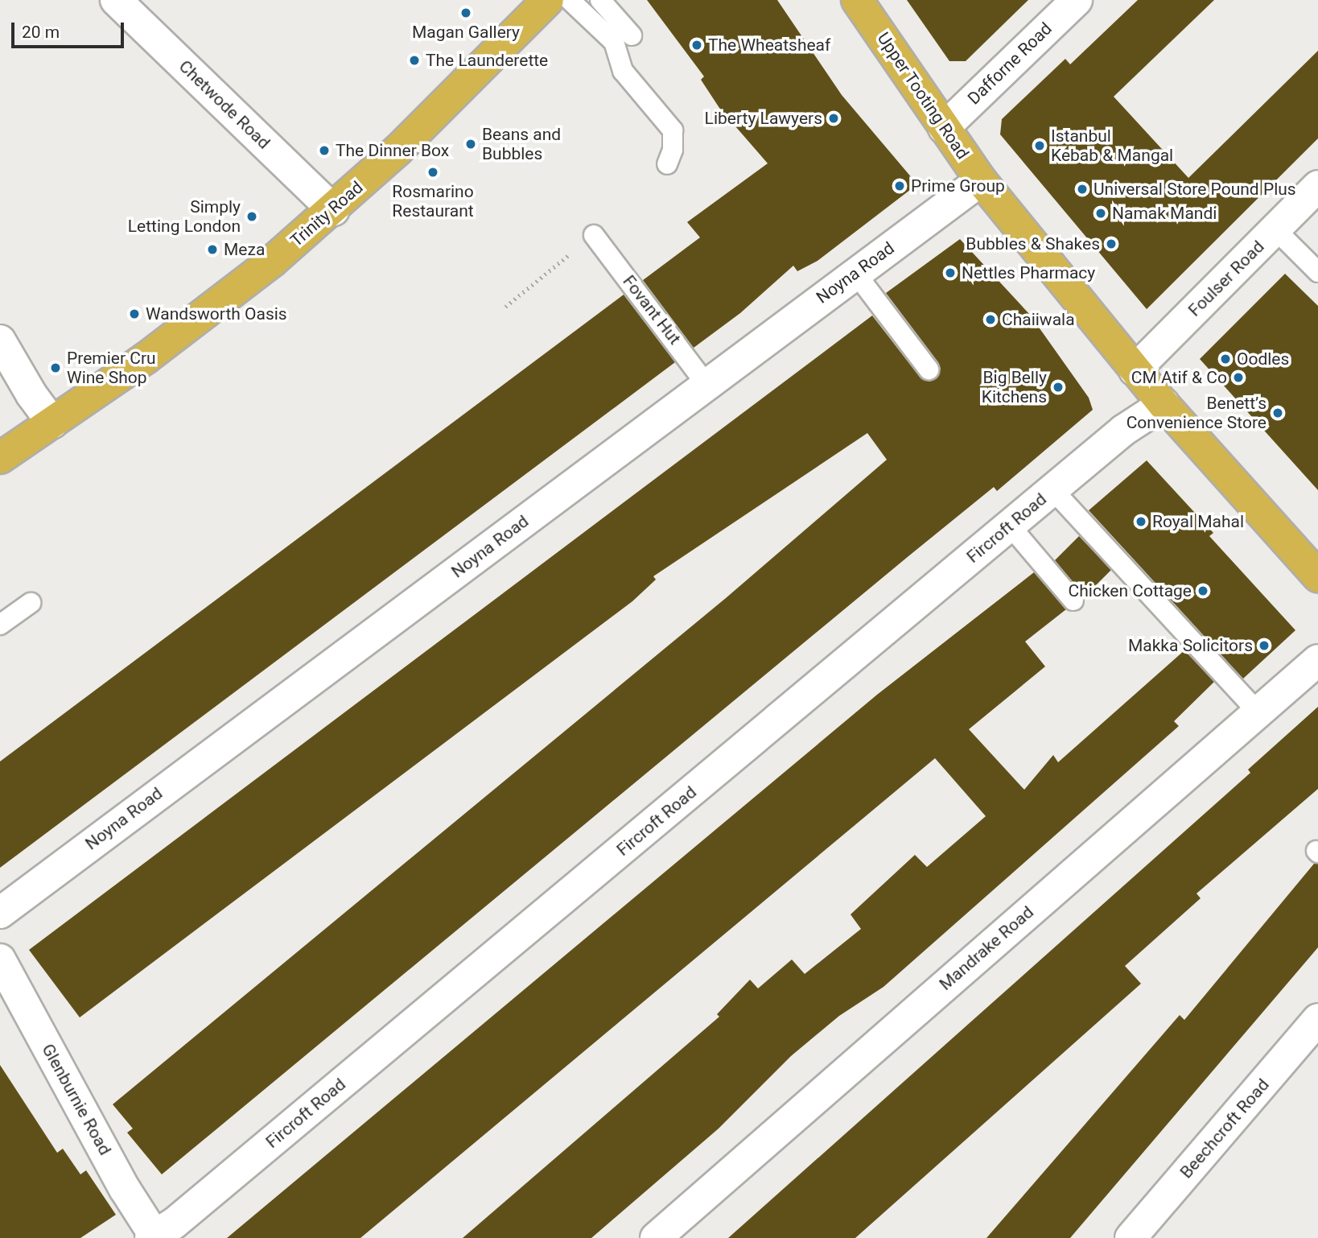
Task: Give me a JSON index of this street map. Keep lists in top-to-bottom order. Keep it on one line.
{"streets":{"highway":["Upper Tooting Road","Trinity Road"],"street":["Dafforne Road","Chetwode Road","Noyna Road","Foulser Road","Fircroft Road","Mandrake Road","Glenburnie Road","Beechcroft Road"],"lane":["Fovant Hut"]},"crossings":[["Dafforne Road","Upper Tooting Road"],["Upper Tooting Road","Noyna Road"],["Upper Tooting Road","Foulser Road"],["Upper Tooting Road","Fircroft Road"],["Chetwode Road","Trinity Road"],["Noyna Road","Fovant Hut"],["Fircroft Road","Glenburnie Road"]],"places":["Magan Gallery","The Wheatsheaf","The Launderette","Liberty Lawyers","Beans and Bubbles","Istanbul Kebab & Mangal","The Dinner Box","Rosmarino Restaurant","Prime Group","Universal Store Pound Plus","Namak Mandi","Simply Letting London","Bubbles & Shakes","Meza","Nettles Pharmacy","Wandsworth Oasis","Chaiiwala","Oodles","Premier Cru Wine Shop","CM Atif & Co","Big Belly Kitchens","Benett’s Convenience Store","Royal Mahal","Chicken Cottage","Makka Solicitors"],"scale_bar":"20 m"}
